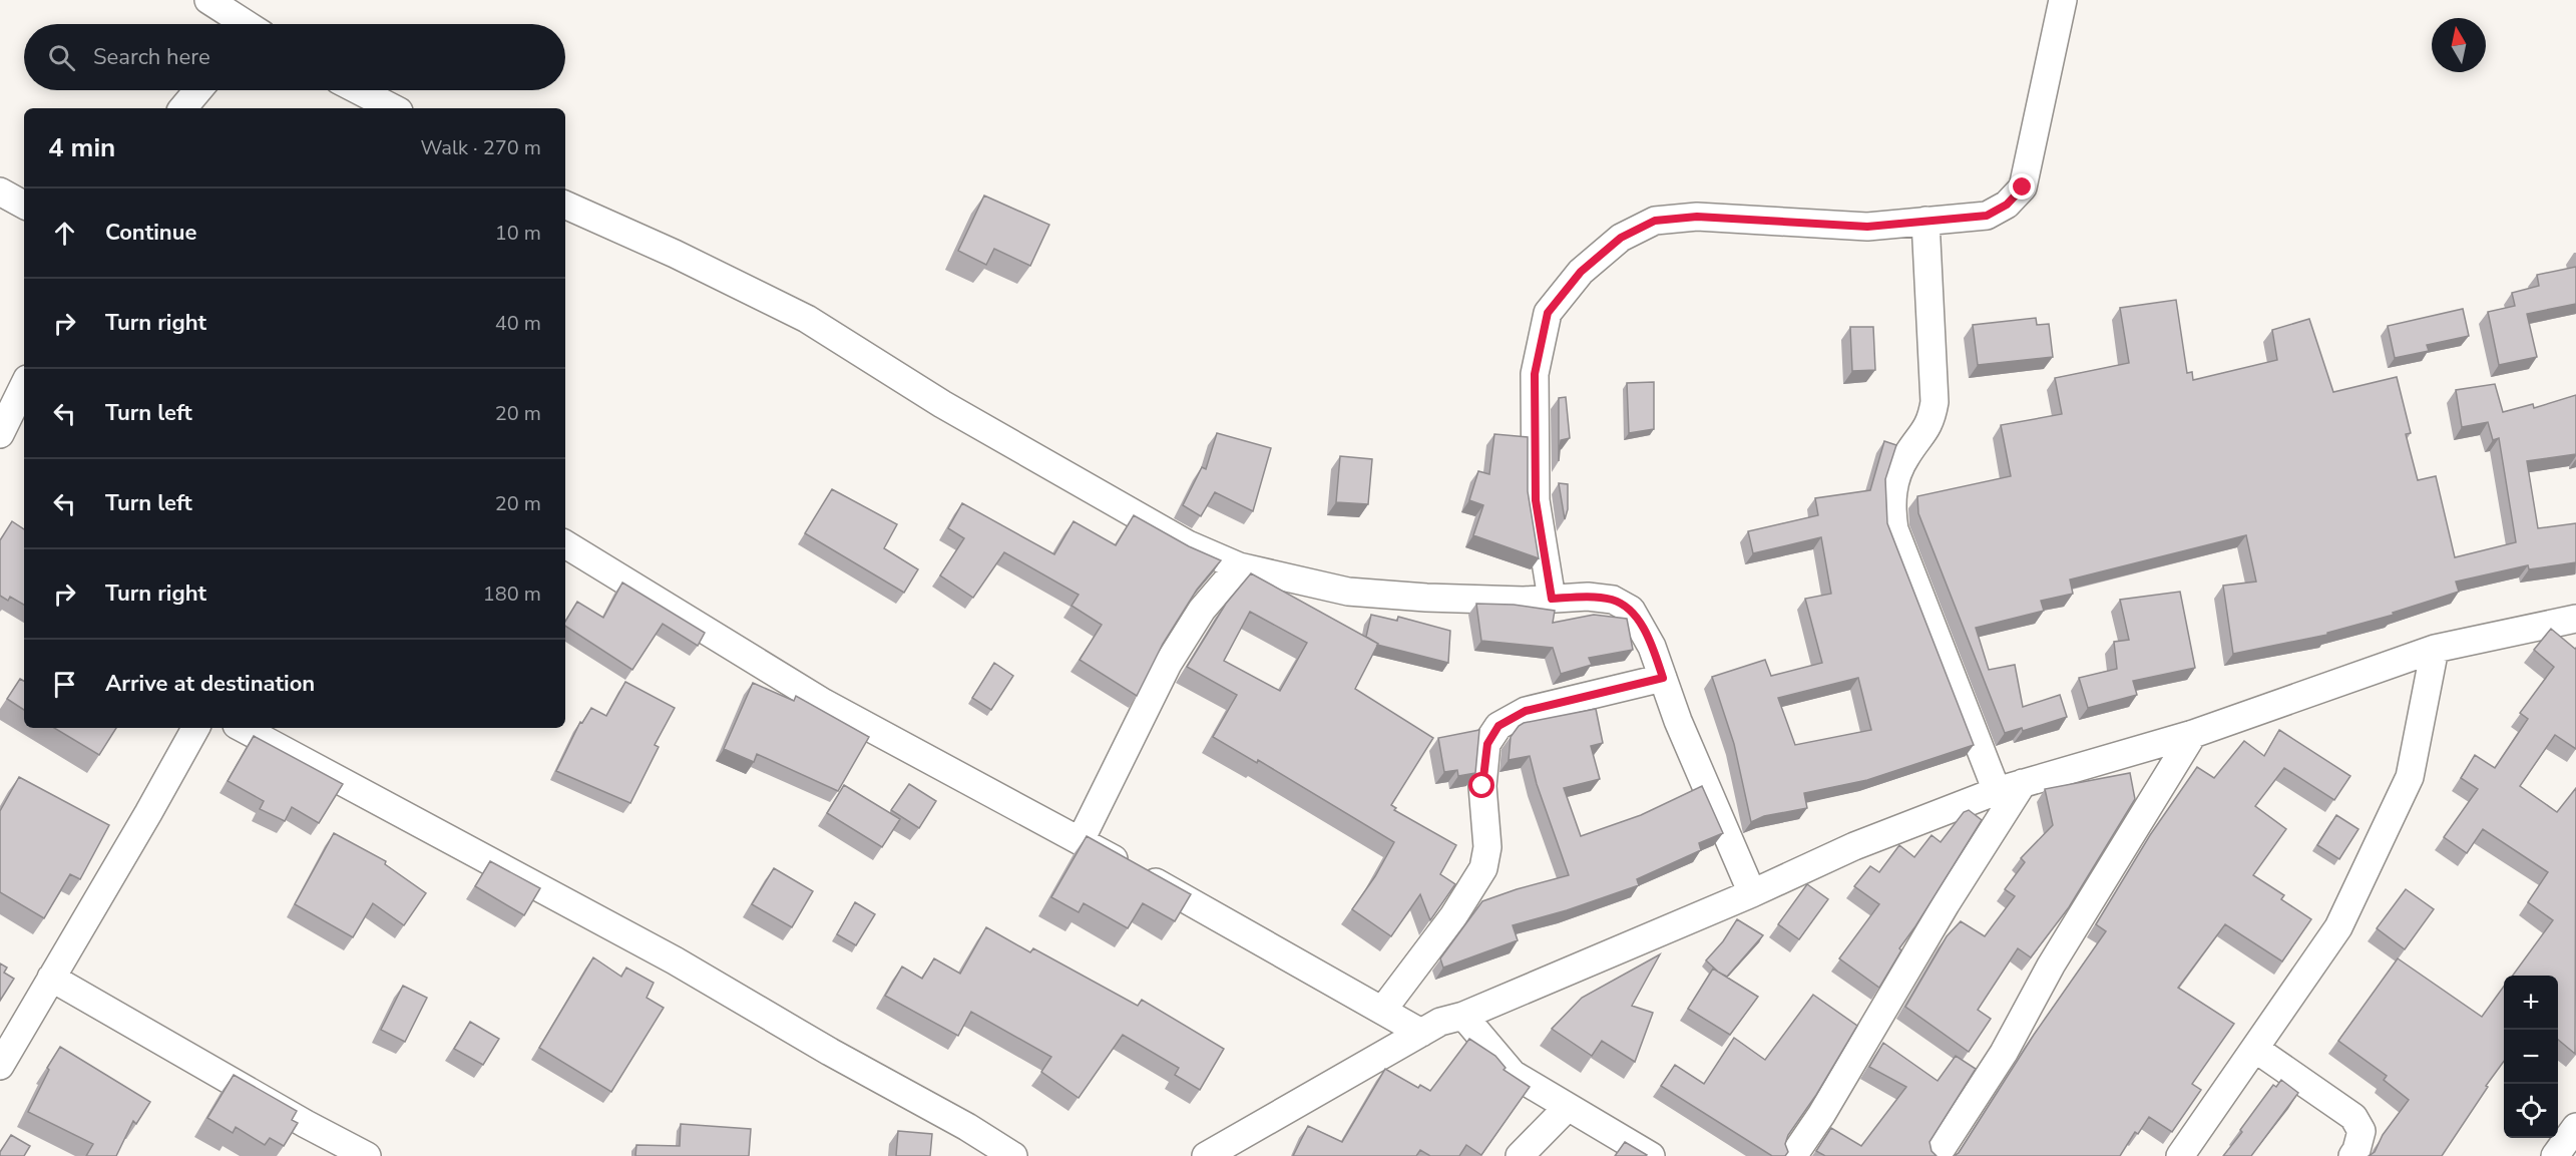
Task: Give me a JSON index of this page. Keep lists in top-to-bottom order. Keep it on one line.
{"north":"top","page":{"search":"Search here","heading":["4 min","Walk · 270 m"],"list":[["Continue","10 m"],["Turn right","40 m"],["Turn left","20 m"],["Turn left","20 m"],["Turn right","180 m"],"Arrive at destination"],"map_buttons":["+","−"]}}
